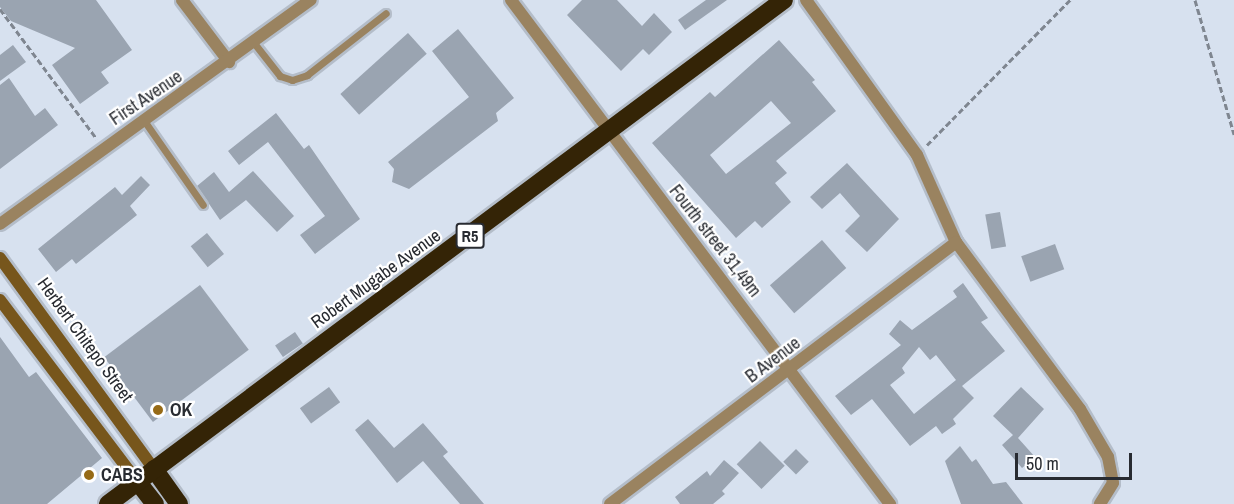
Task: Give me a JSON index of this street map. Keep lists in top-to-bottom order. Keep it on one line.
{"streets":{"highway":["R5","Robert Mugabe Avenue","Herbert Chitepo Street"],"street":["First Avenue","Fourth street 31,49m","B Avenue"]},"crossings":[["Fourth street 31,49m","Robert Mugabe Avenue"],["Fourth street 31,49m","B Avenue"],["Robert Mugabe Avenue","Herbert Chitepo Street"]],"places":["OK","CABS"],"scale_bar":"50 m"}
